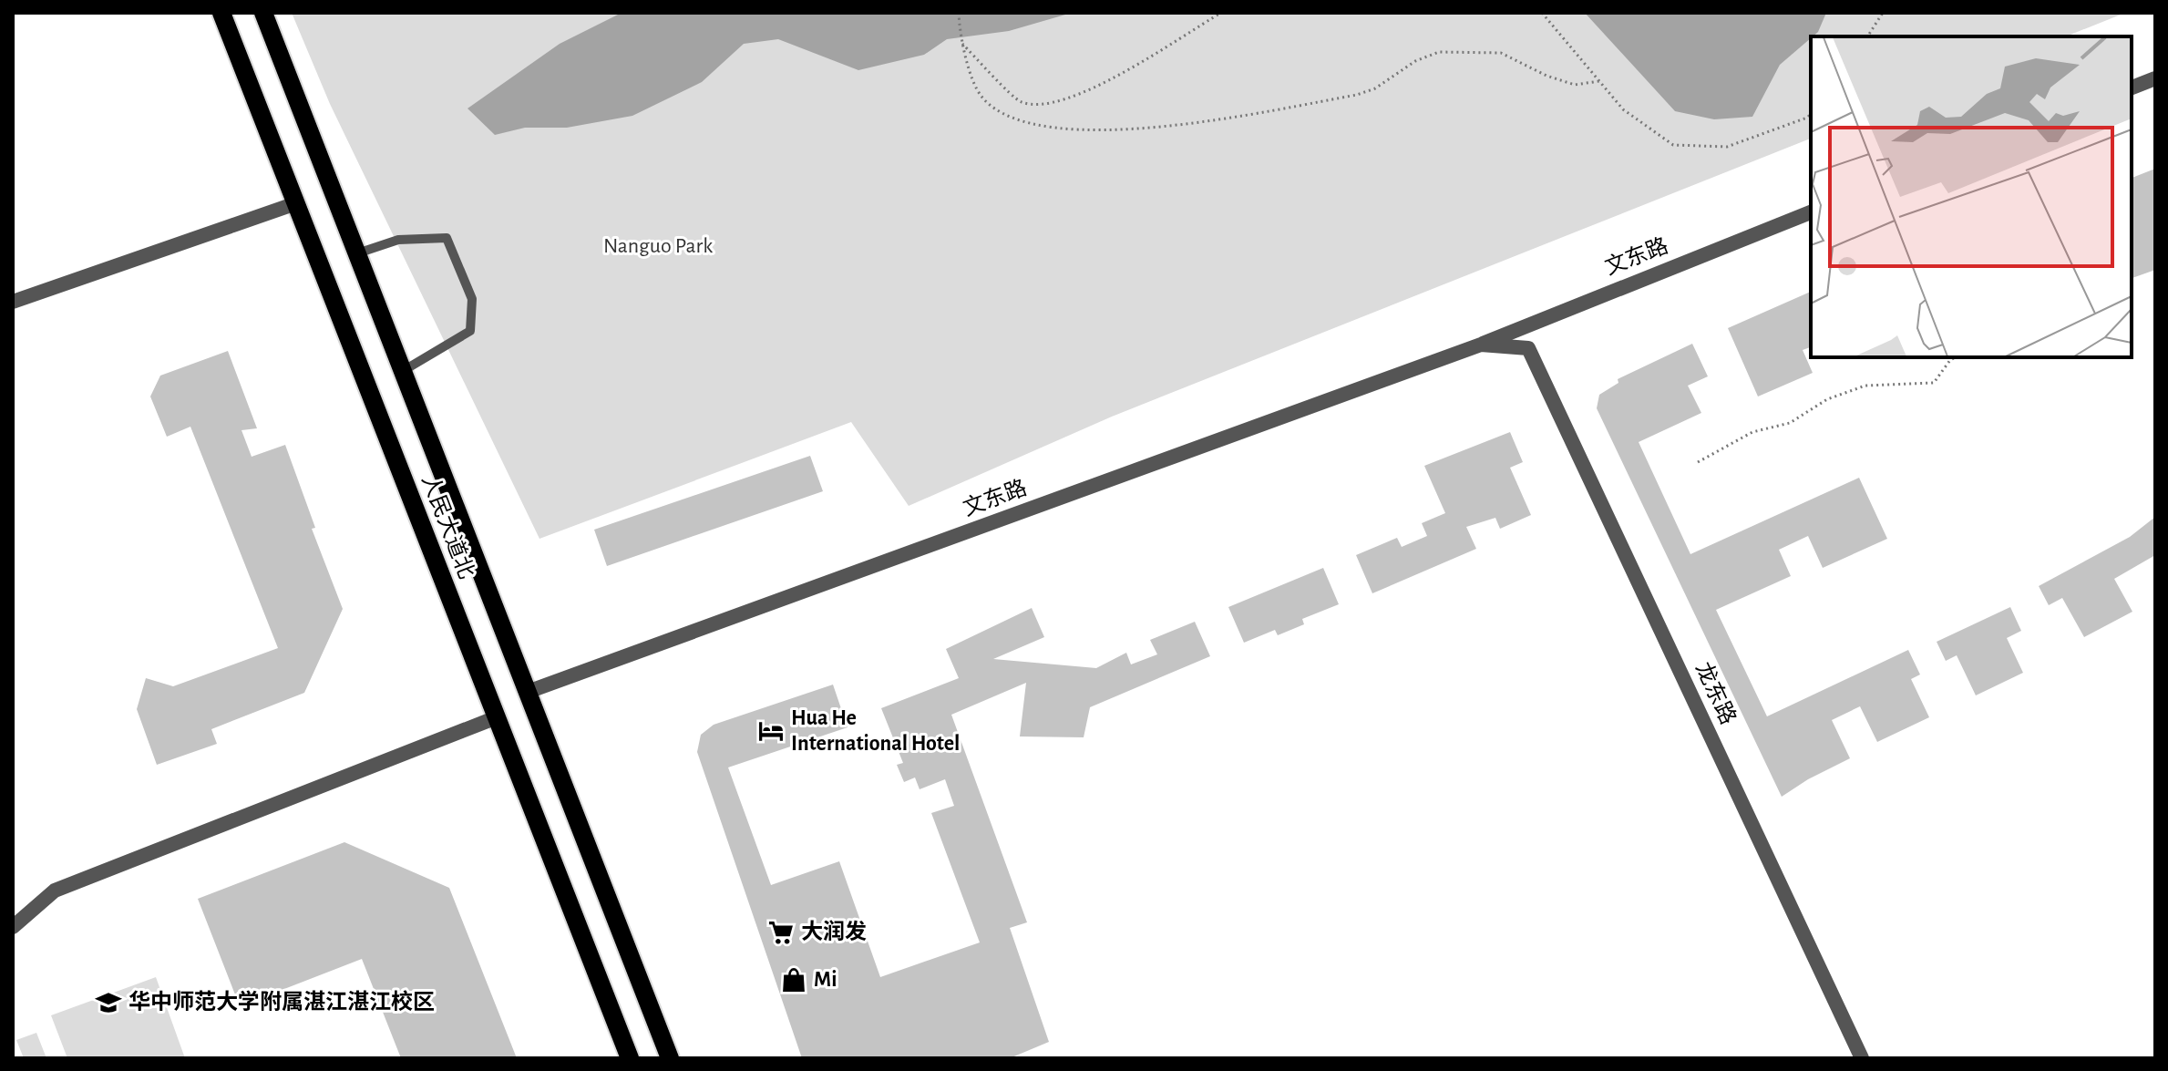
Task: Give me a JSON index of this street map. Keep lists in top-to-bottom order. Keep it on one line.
{"streets":{"main road":["人民大道北"],"street":["文东路","龙东路"]},"crossings":[["文东路","人民大道北"],["文东路","龙东路"]],"parks":["Nanguo Park"],"places":{"hotel":["Hua He International Hotel"],"supermarket":["大润发"],"shop":["Mi"],"school or university":["华中师范大学附属湛江湛江校区"]}}
